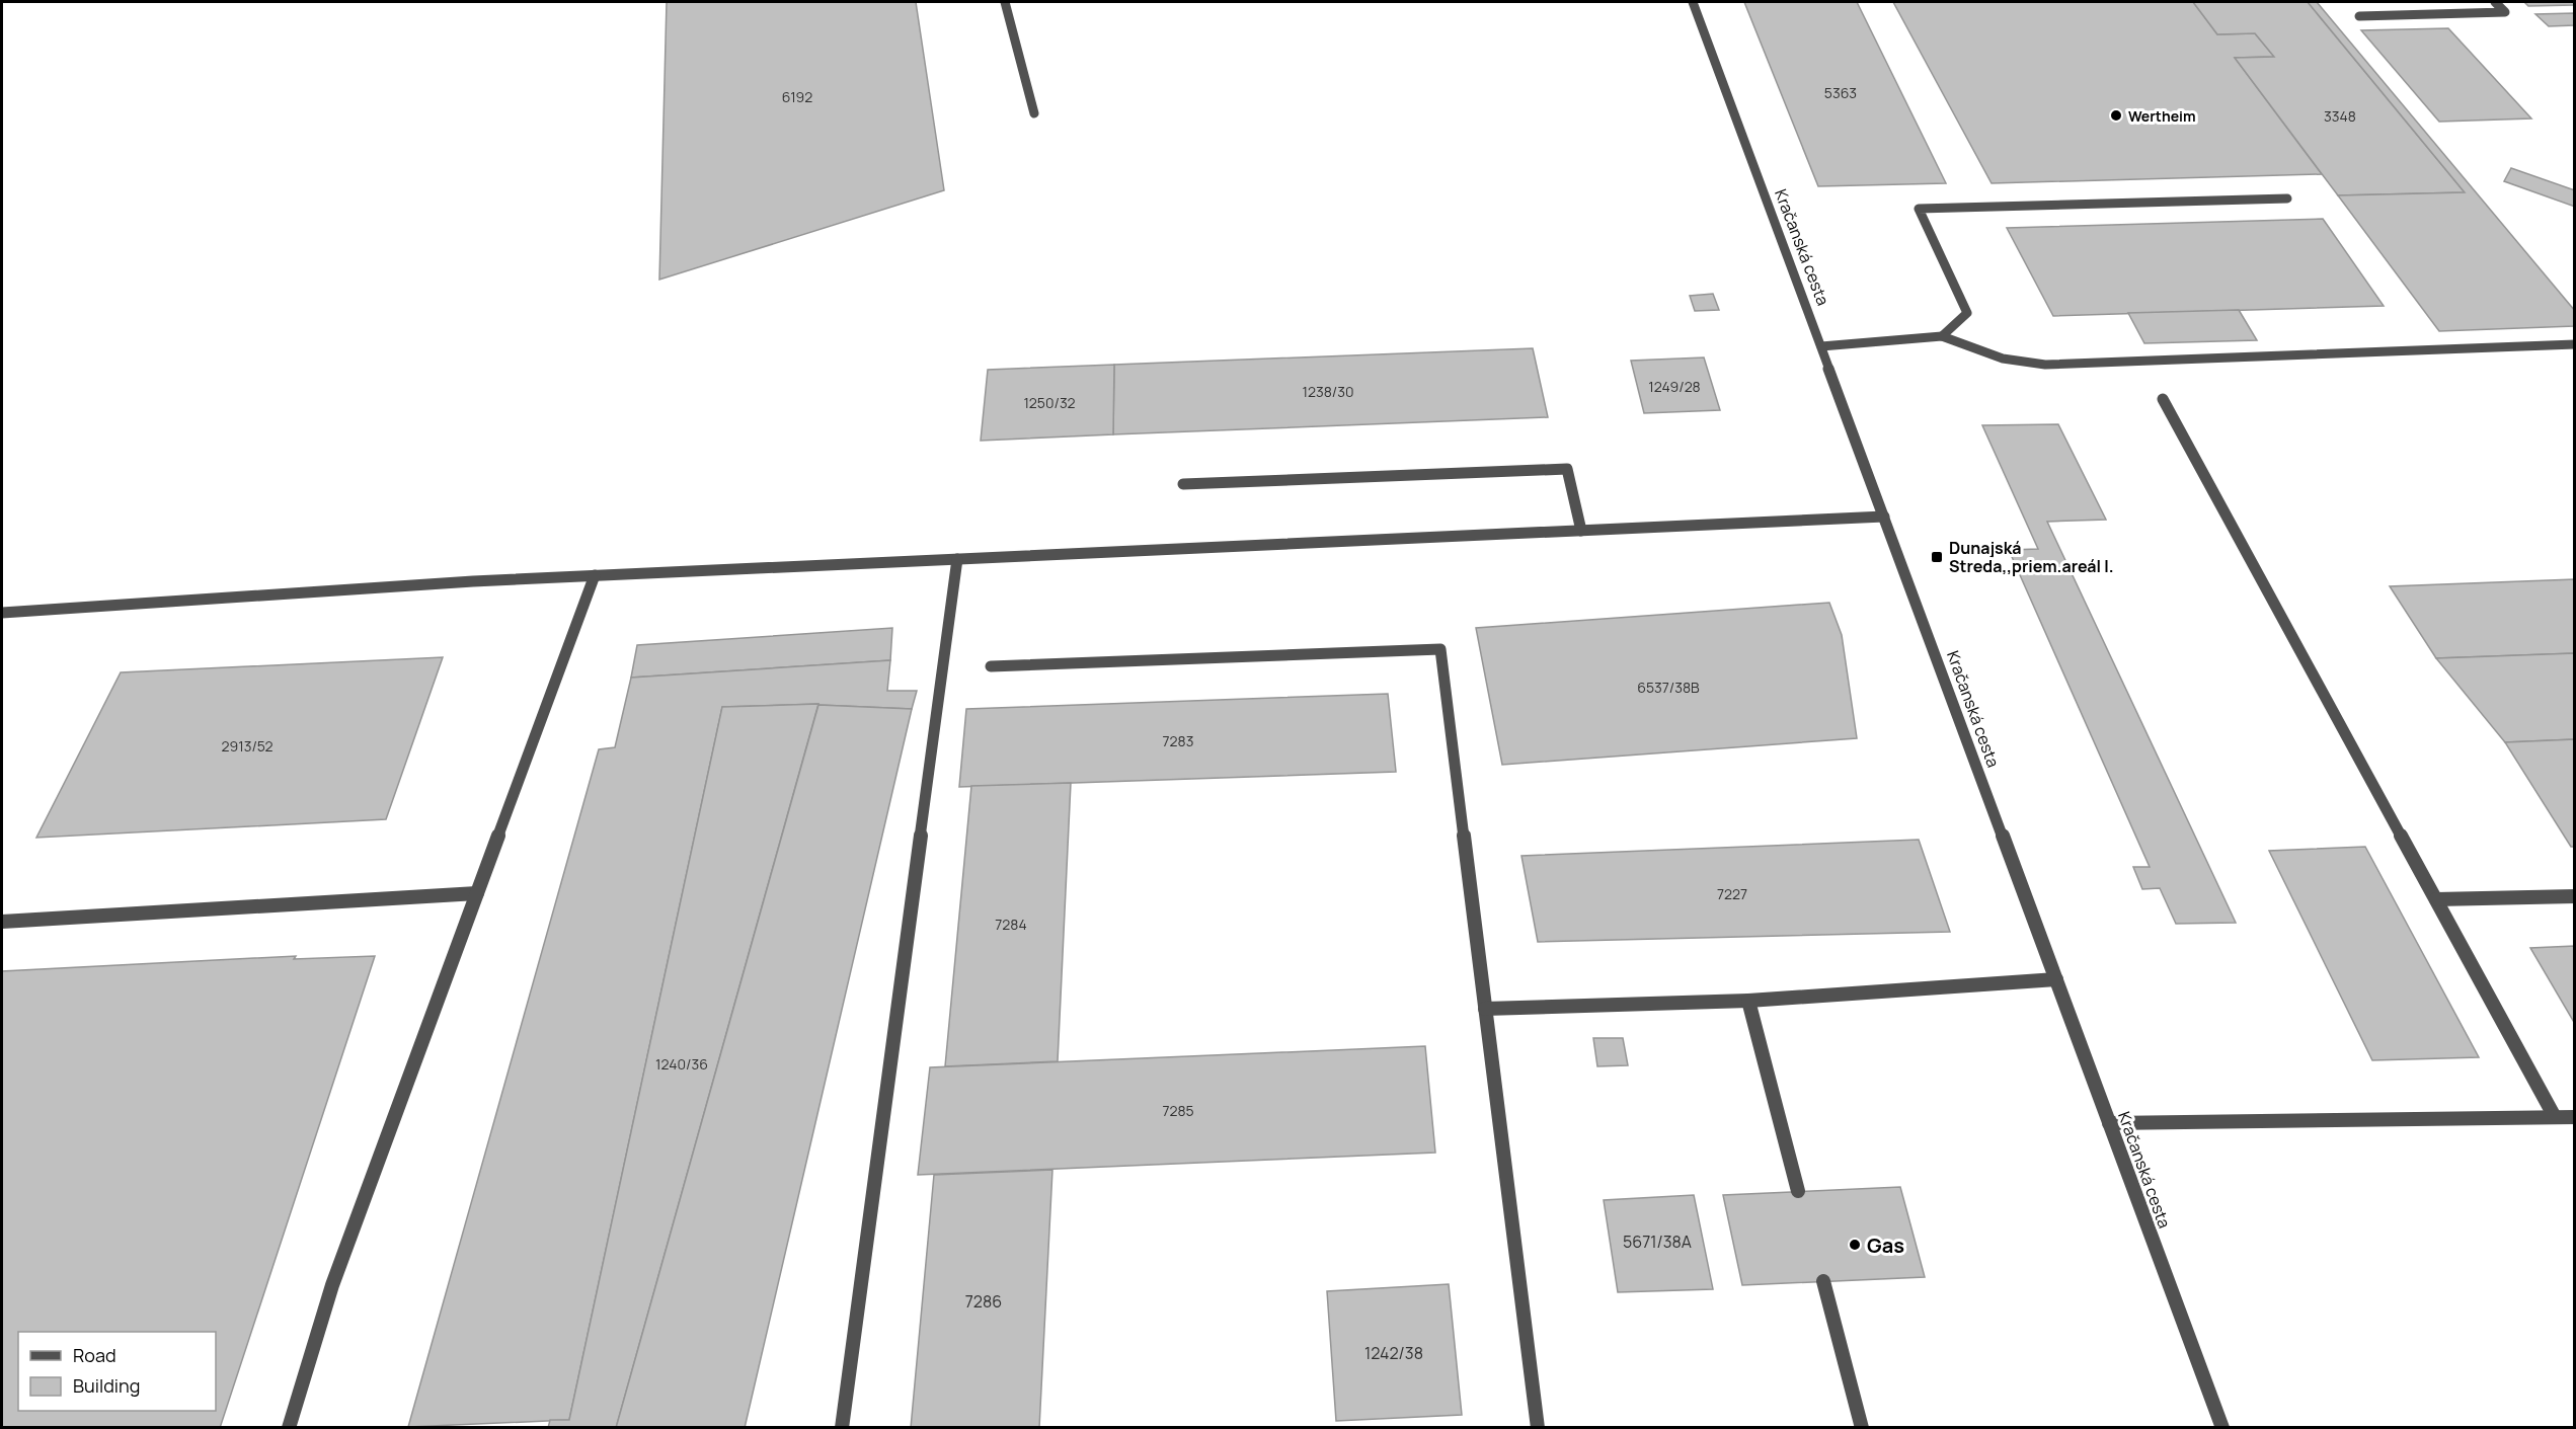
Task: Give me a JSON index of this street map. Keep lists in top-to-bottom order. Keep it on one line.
{"streets":{"street":["Kračanská cesta"]},"places":{"other":["Wertheim","Gas"],"transit":["Dunajská Streda,,priem.areál I."]},"house_numbers":["5363","6192","3348","1249/28","1238/30","1250/32","6537/38B","7283","2913/52","7227","7284","1240/36","7285","5671/38A","7286","1242/38"],"legend":["Road","Building"]}
